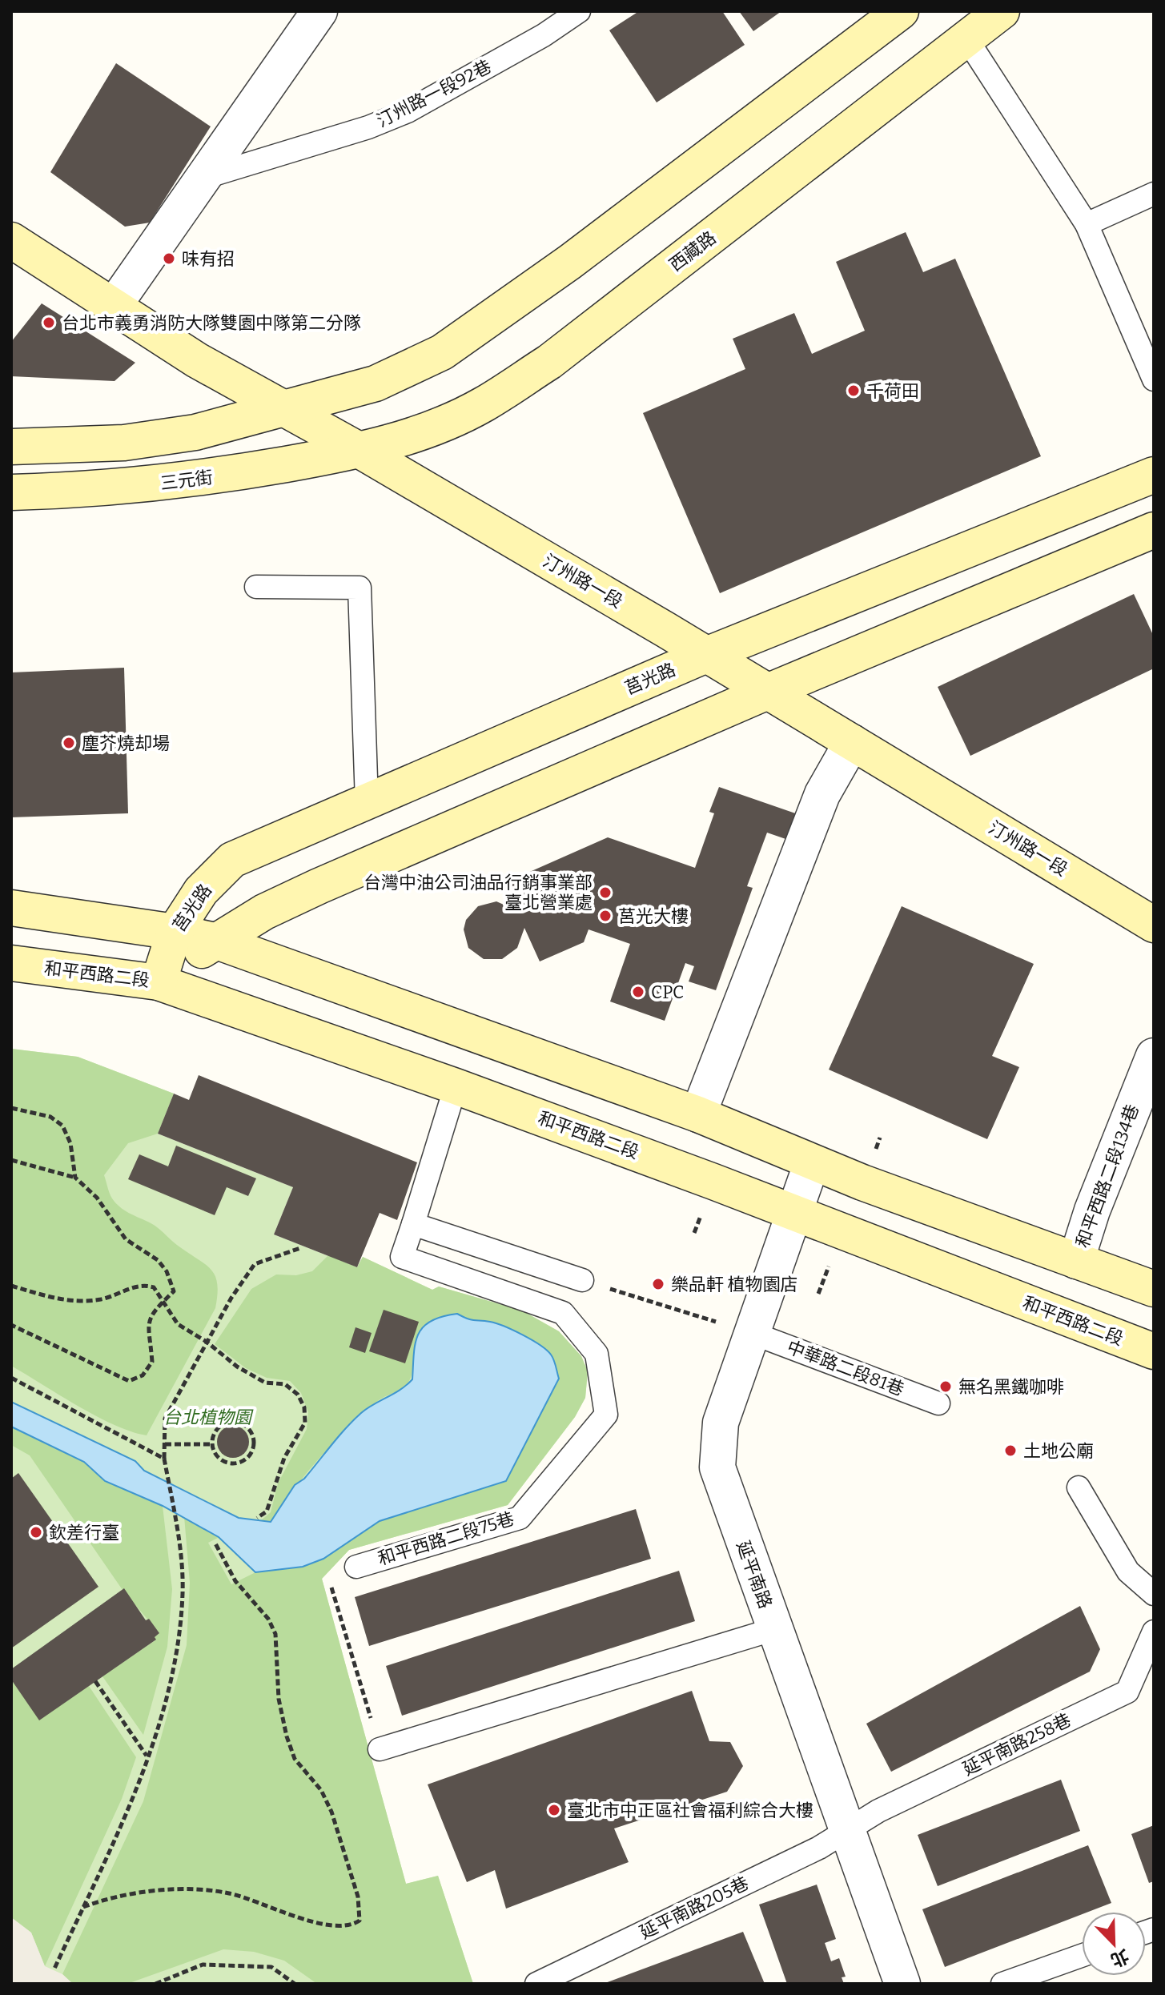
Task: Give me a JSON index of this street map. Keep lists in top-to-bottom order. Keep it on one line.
{"streets":{"street":["西藏路","三元街","汀州路一段","莒光路","和平西路二段","和平西路二段134巷","延平南路"],"lane":["汀州路一段92巷","中華路二段81巷","和平西路二段75巷","延平南路258巷","延平南路205巷"]},"crossings":[["西藏路","三元街"],["西藏路","汀州路一段"],["三元街","汀州路一段"],["汀州路一段","莒光路"],["莒光路","和平西路二段"],["和平西路二段","和平西路二段75巷"],["和平西路二段","延平南路"],["中華路二段81巷","延平南路"],["延平南路","延平南路258巷"],["延平南路","延平南路205巷"],["延平南路258巷","延平南路205巷"]],"parks":["台北植物園"],"places":["味有招","台北市義勇消防大隊雙園中隊第二分隊","千荷田","塵芥燒却場","台灣中油公司油品行銷事業部 臺北營業處","莒光大樓","CPC","樂品軒 植物園店","無名黑鐵咖啡","土地公廟","欽差行臺","臺北市中正區社會福利綜合大樓"],"north":"bottom right"}
